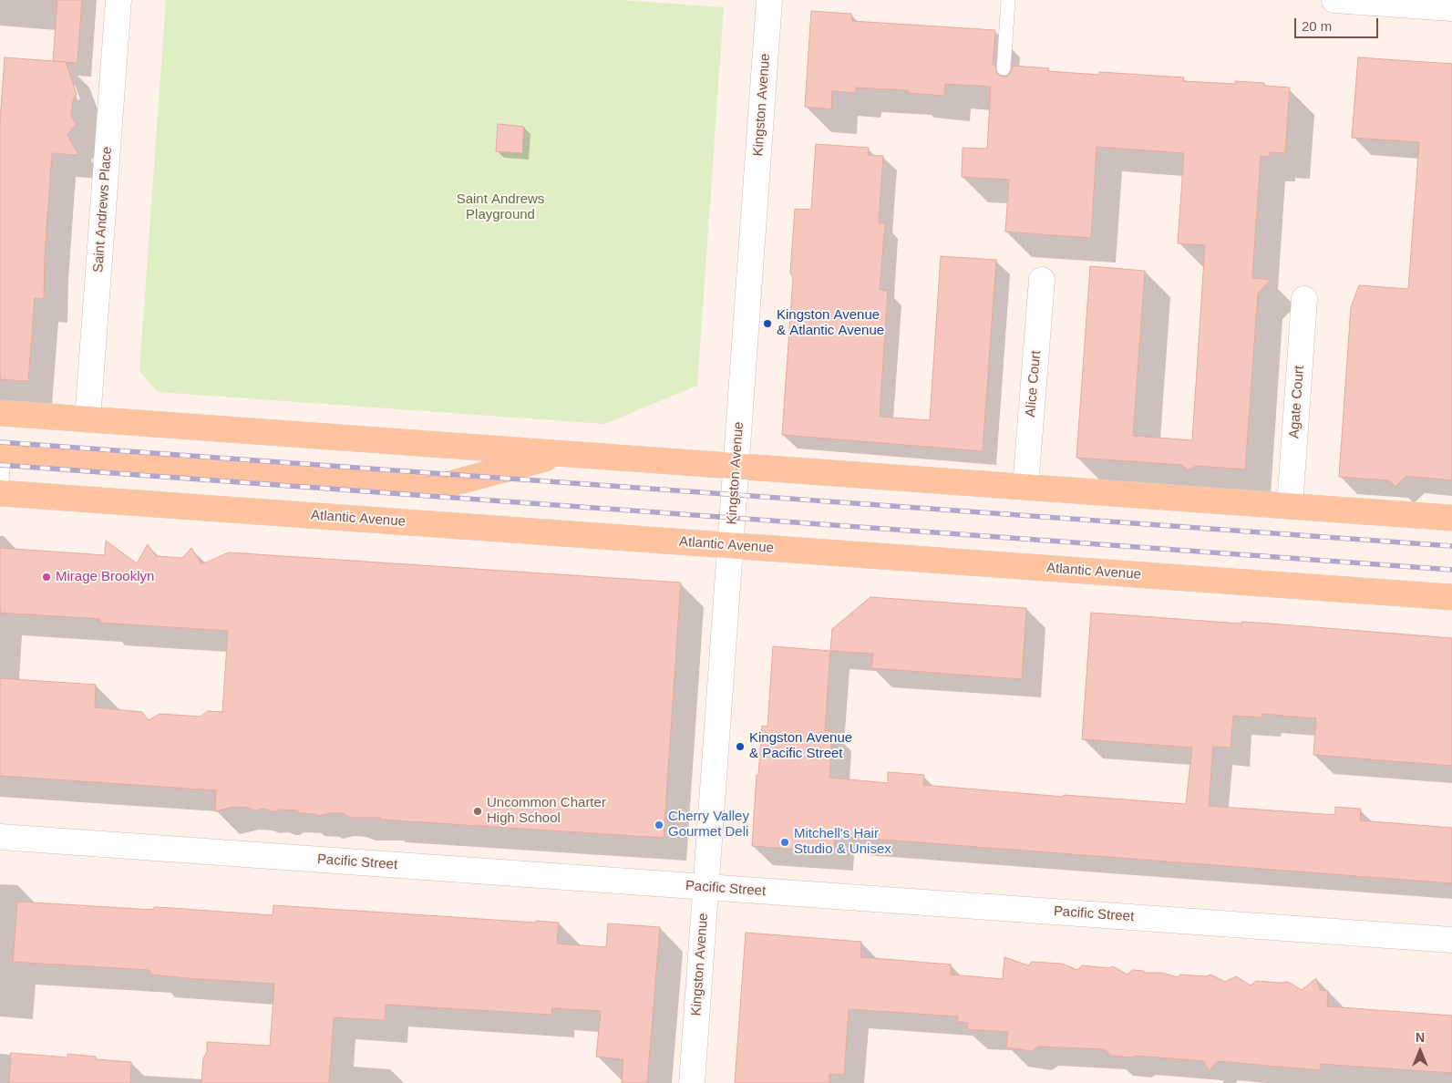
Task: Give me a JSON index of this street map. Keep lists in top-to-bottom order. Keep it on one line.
{"streets":{"main road":["Atlantic Avenue"],"street":["Kingston Avenue","Saint Andrews Place","Alice Court","Agate Court","Pacific Street"]},"crossings":[["Kingston Avenue","Atlantic Avenue"],["Kingston Avenue","Pacific Street"]],"parks":["Saint Andrews Playground"],"places":["Kingston Avenue & Atlantic Avenue","Mirage Brooklyn","Kingston Avenue & Pacific Street","Uncommon Charter High School","Cherry Valley Gourmet Deli","Mitchell's Hair Studio & Unisex"],"scale_bar":"20 m","north":"top"}
